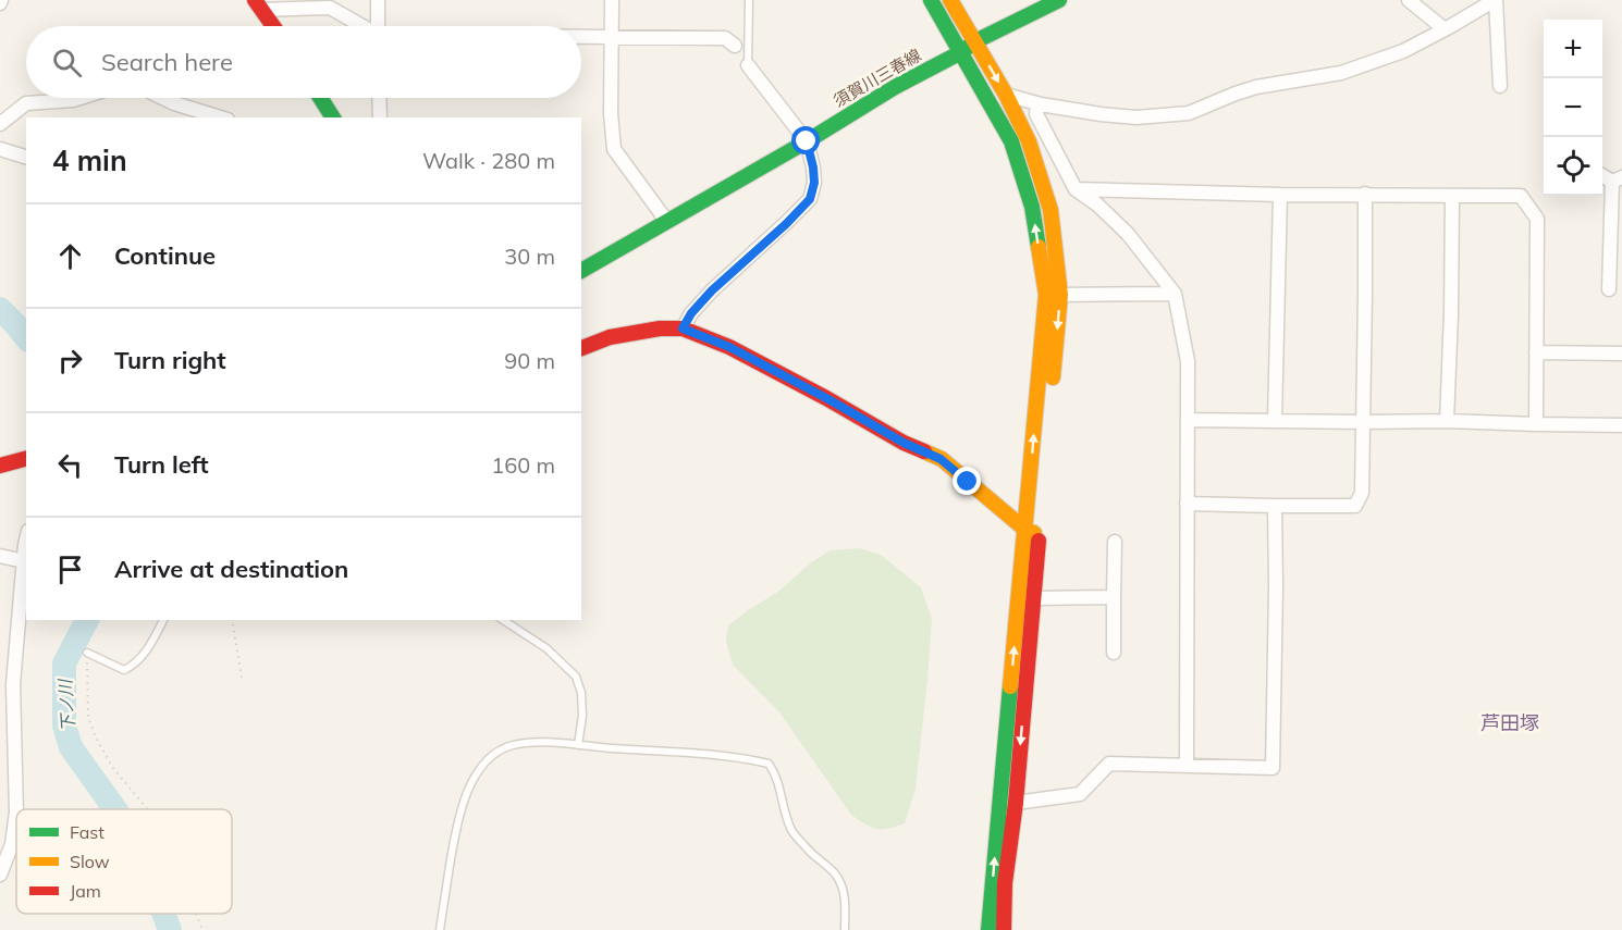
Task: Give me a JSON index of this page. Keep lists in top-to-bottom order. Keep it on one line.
{"streets":{"street":["須賀川三春線"]},"districts":["芦田塚"],"water":["下ノ川"],"legend":["Fast","Slow","Jam"],"page":{"map_buttons":["+","−"],"search":"Search here","heading":["4 min","Walk · 280 m"],"list":[["Continue","30 m"],["Turn right","90 m"],["Turn left","160 m"],"Arrive at destination"]}}
